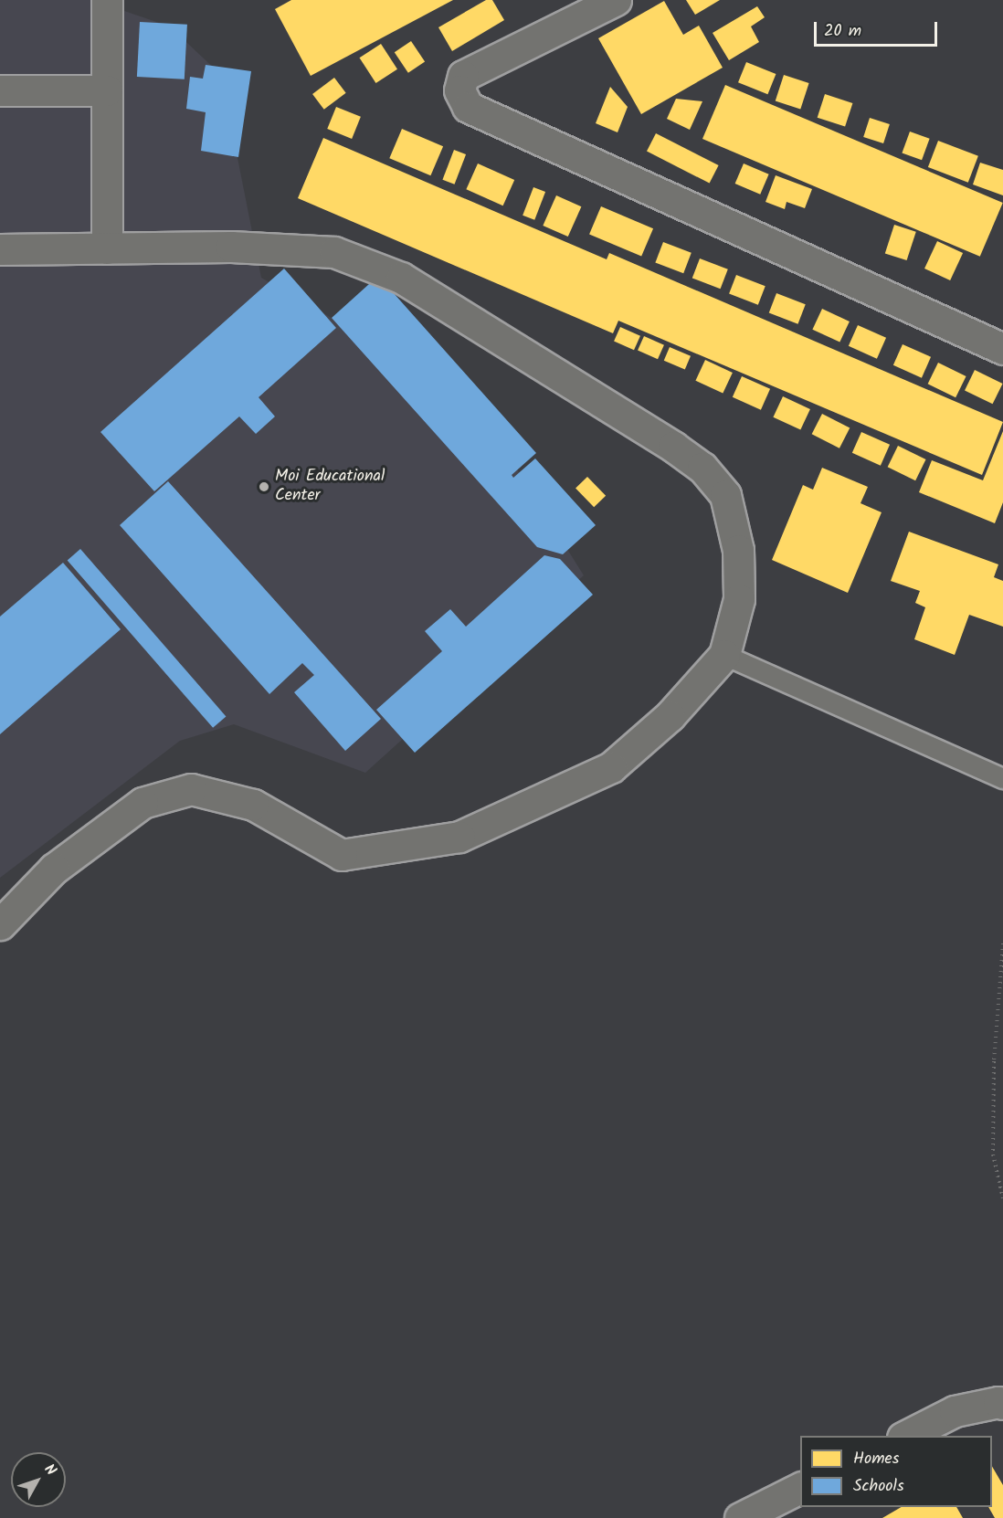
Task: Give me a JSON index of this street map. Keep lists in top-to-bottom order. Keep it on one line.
{"places":["Moi Educational Center"],"legend":["Homes","Schools"],"scale_bar":"20 m","north":"top right"}
